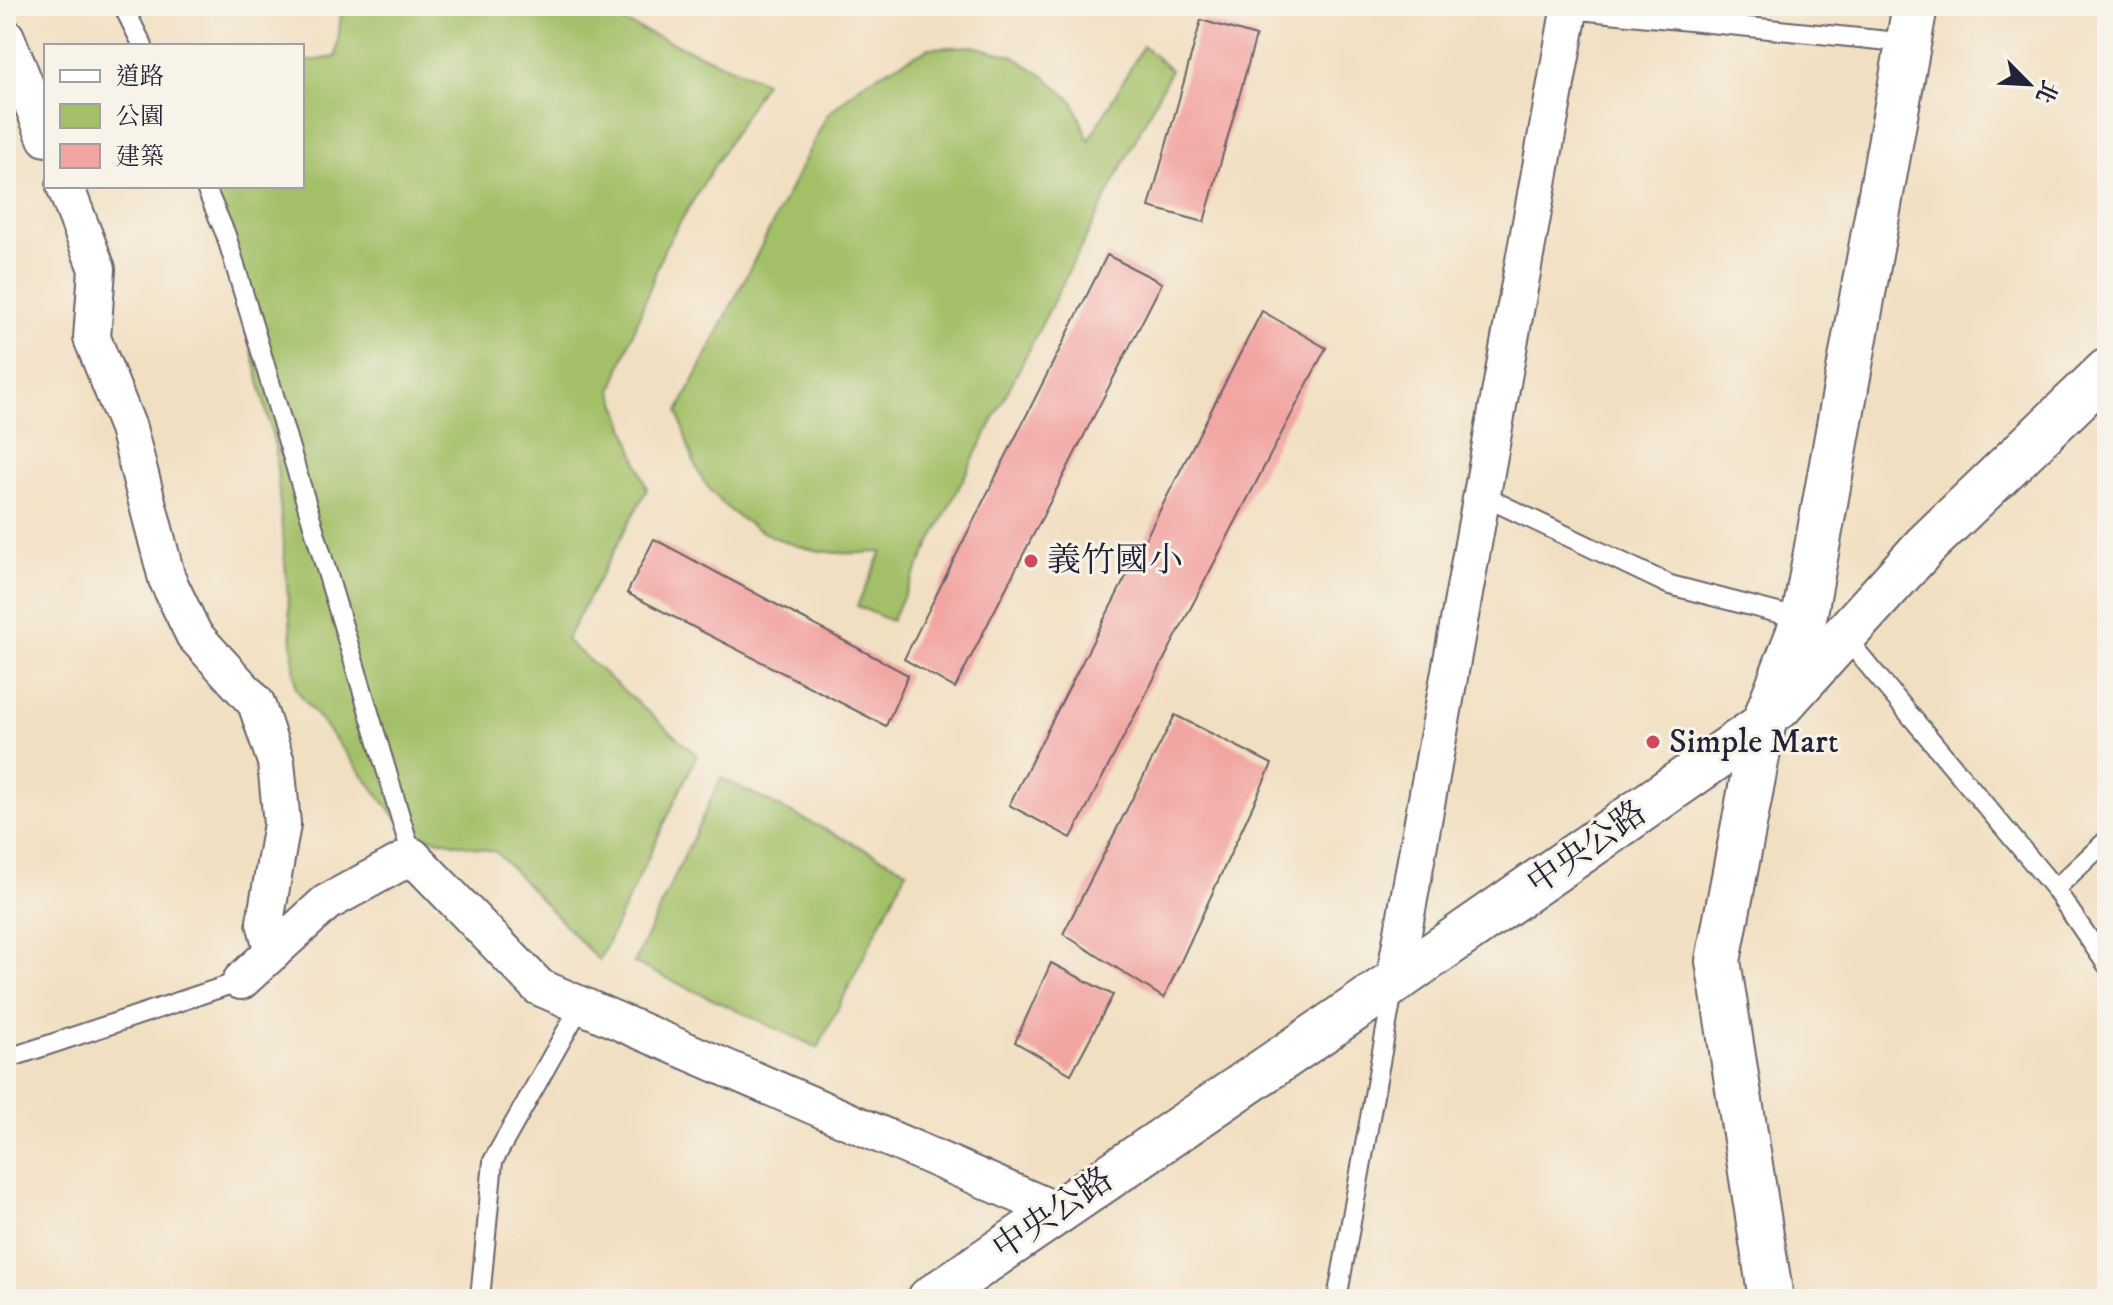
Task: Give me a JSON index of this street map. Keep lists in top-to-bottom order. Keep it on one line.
{"streets":{"main road":["中央公路"]},"places":["義竹國小","Simple Mart"],"legend":["道路","公園","建築"],"north":"bottom right"}
